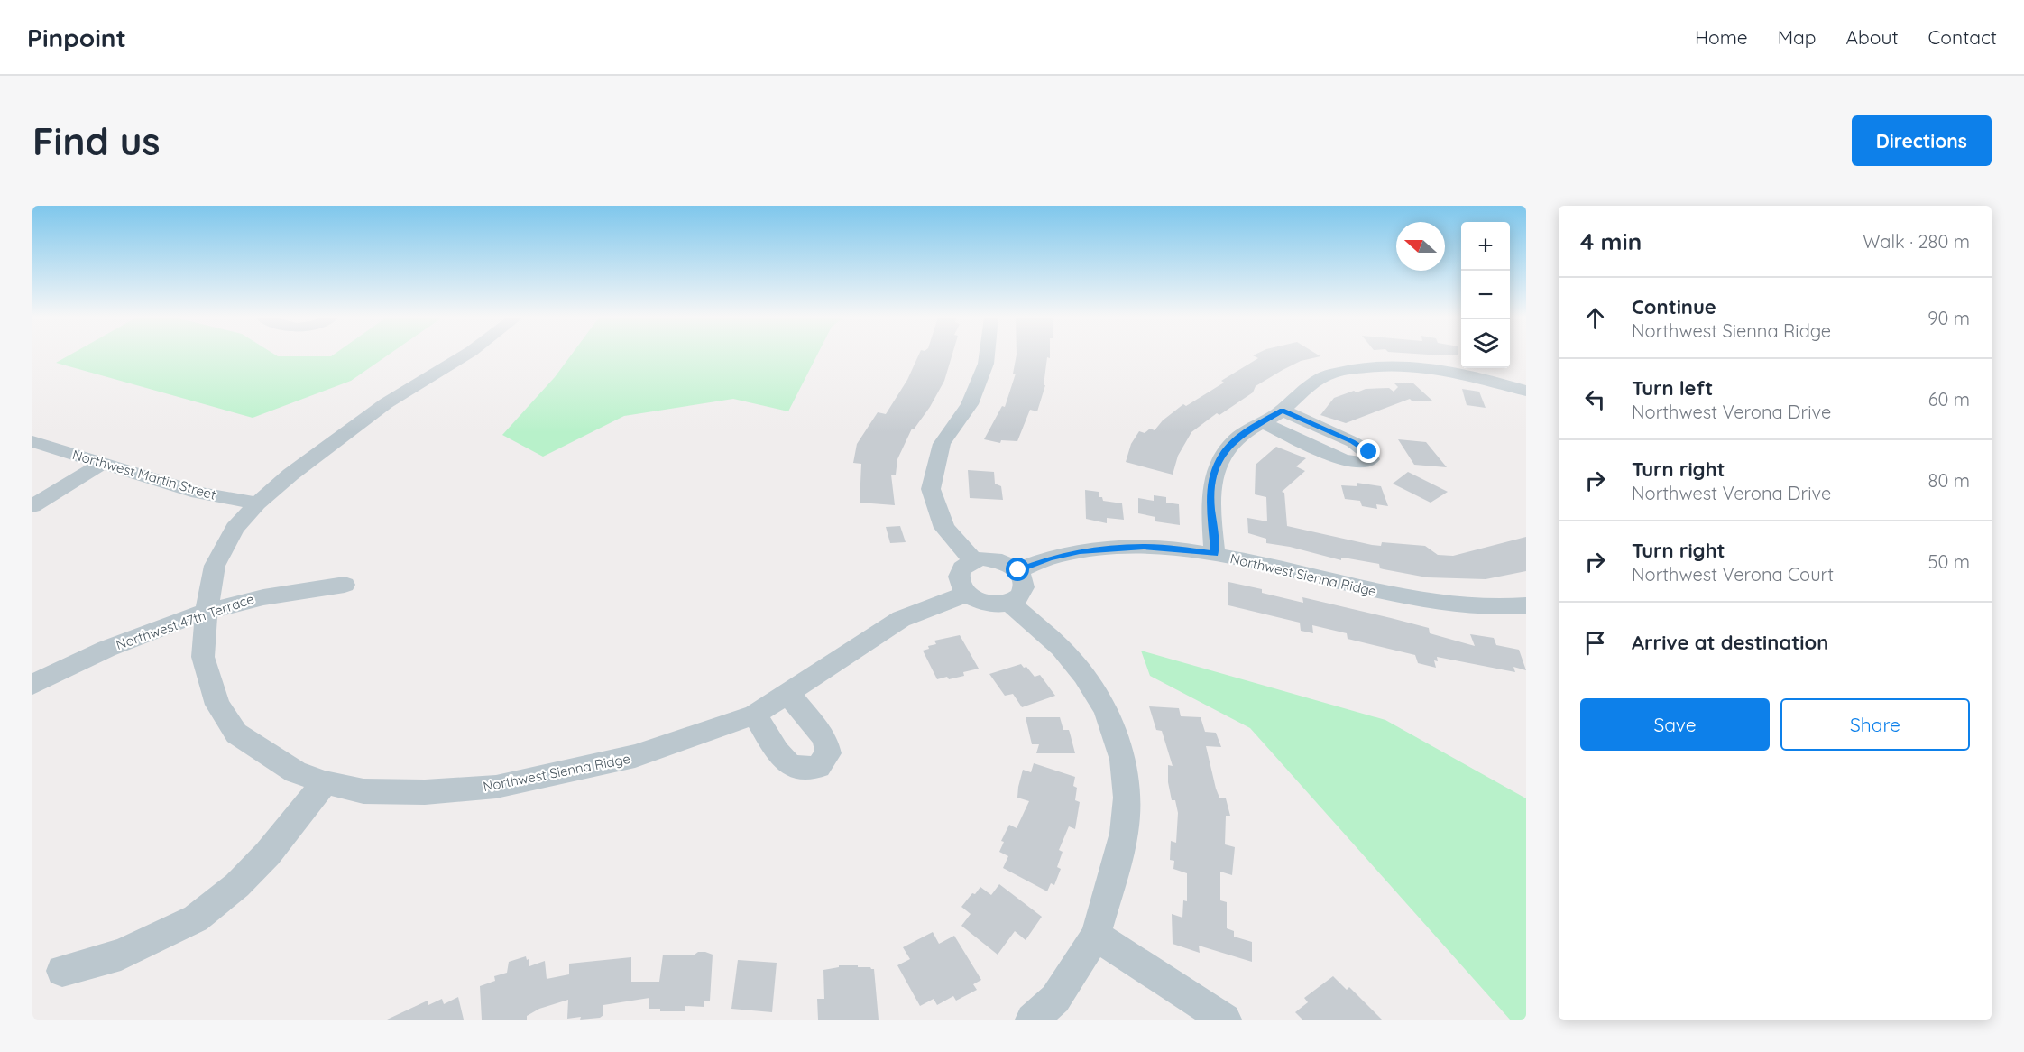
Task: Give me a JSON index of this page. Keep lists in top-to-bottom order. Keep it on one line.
{"streets":{"street":["Northwest Martin Street","Northwest Sienna Ridge","Northwest 47th Terrace"]},"crossings":[["Northwest Martin Street","Northwest Sienna Ridge"],["Northwest Sienna Ridge","Northwest 47th Terrace"]],"north":"left","page":{"header":"Pinpoint","nav":["Home","Map","About","Contact"],"buttons":["Directions",["Save","Share"]],"title":"Find us","heading":["4 min","Walk · 280 m"],"map_buttons":["+","−"],"list":[["Continue","Northwest Sienna Ridge","90 m"],["Turn left","Northwest Verona Drive","60 m"],["Turn right","Northwest Verona Drive","80 m"],["Turn right","Northwest Verona Court","50 m"],"Arrive at destination"]}}
